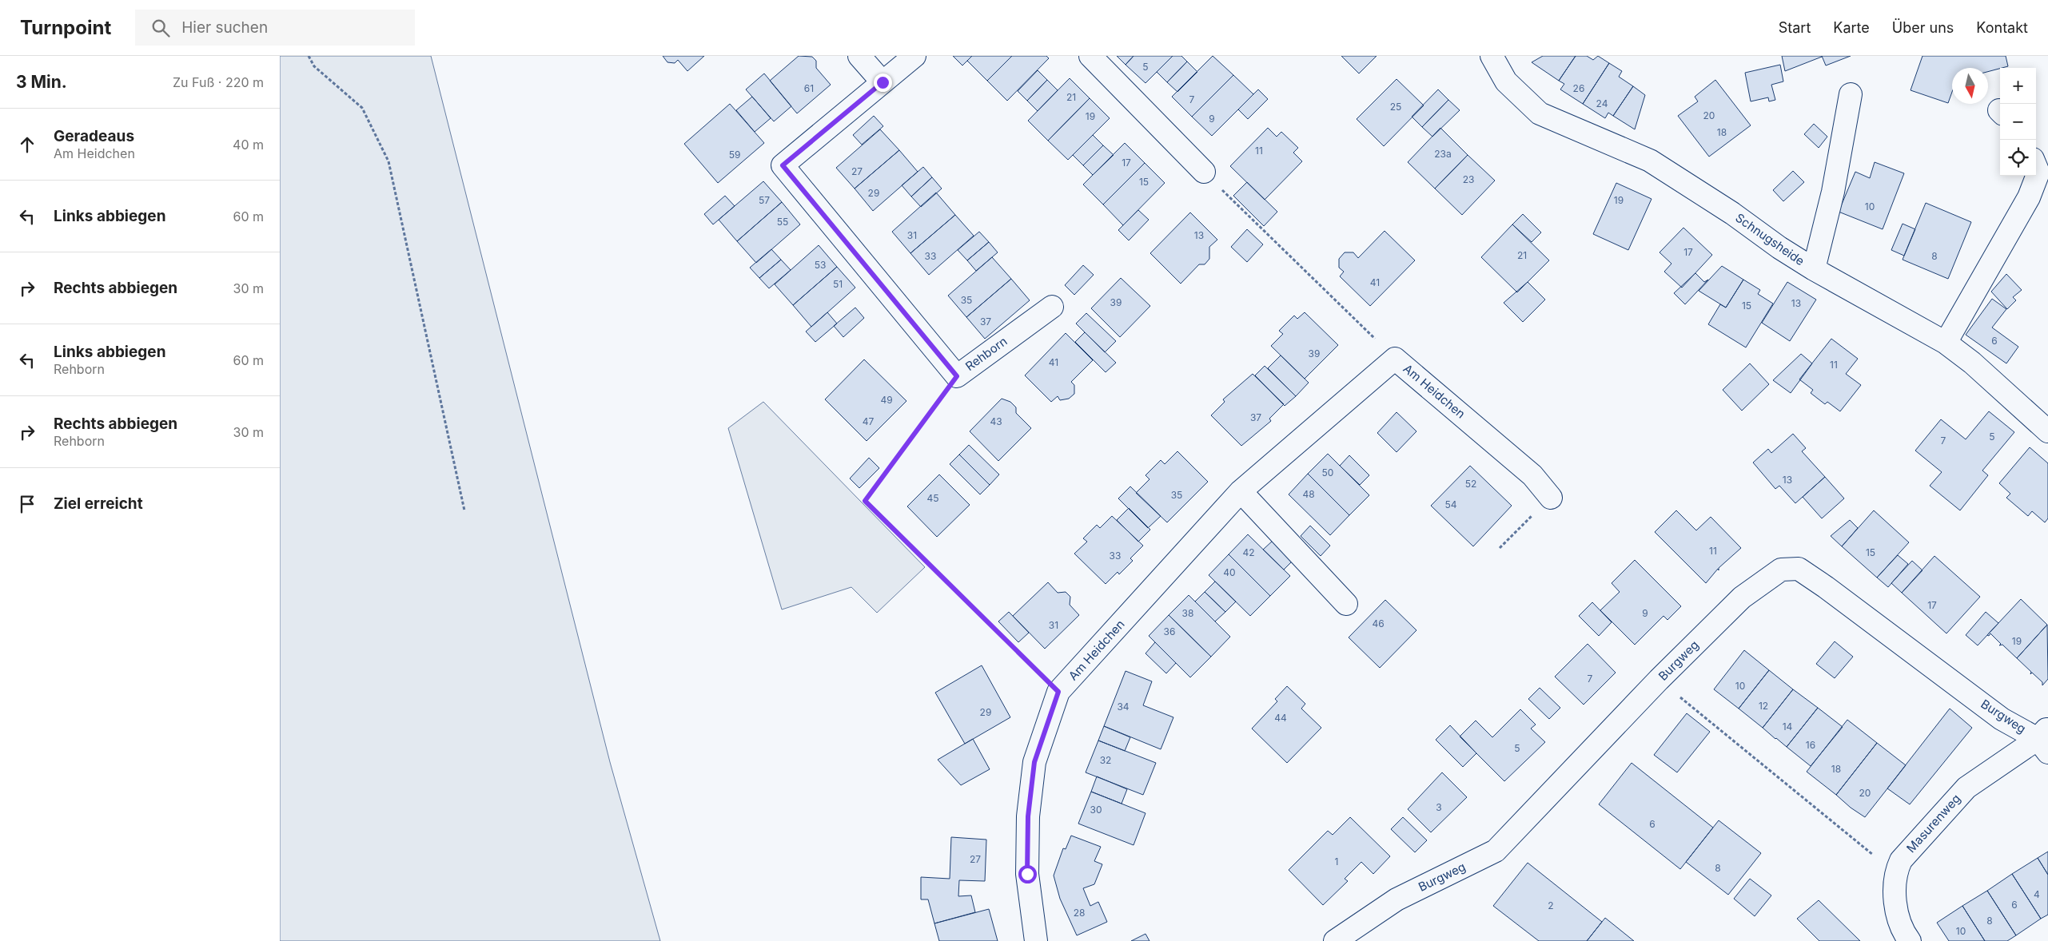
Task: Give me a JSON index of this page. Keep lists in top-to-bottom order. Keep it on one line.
{"streets":{"street":["Schnugsheide","Rehborn","Am Heidchen","Burgweg","Masurenweg"]},"crossings":[["Burgweg","Masurenweg"]],"house_numbers":["5","61","26","21","7","24","25","20","19","9","18","11","23a","59","17","27","23","15","29","57","19","10","55","31","13","17","21","33","8","53","41","51","35","39","13","15","37","6","39","41","11","49","37","47","43","5","7","50","13","52","48","35","45","54","11","42","15","33","40","17","38","9","46","31","36","19","7","10","12","34","29","44","14","16","5","32","18","20","3","30","6","27","1","8","4","6","2","28","8","10"],"north":"bottom","page":{"header":"Turnpoint","search":"Hier suchen","nav":["Start","Karte","Über uns","Kontakt"],"heading":["3 Min.","Zu Fuß · 220 m"],"map_buttons":["+","−"],"list":[["Geradeaus","Am Heidchen","40 m"],["Links abbiegen","60 m"],["Rechts abbiegen","30 m"],["Links abbiegen","Rehborn","60 m"],["Rechts abbiegen","Rehborn","30 m"],"Ziel erreicht"]}}
